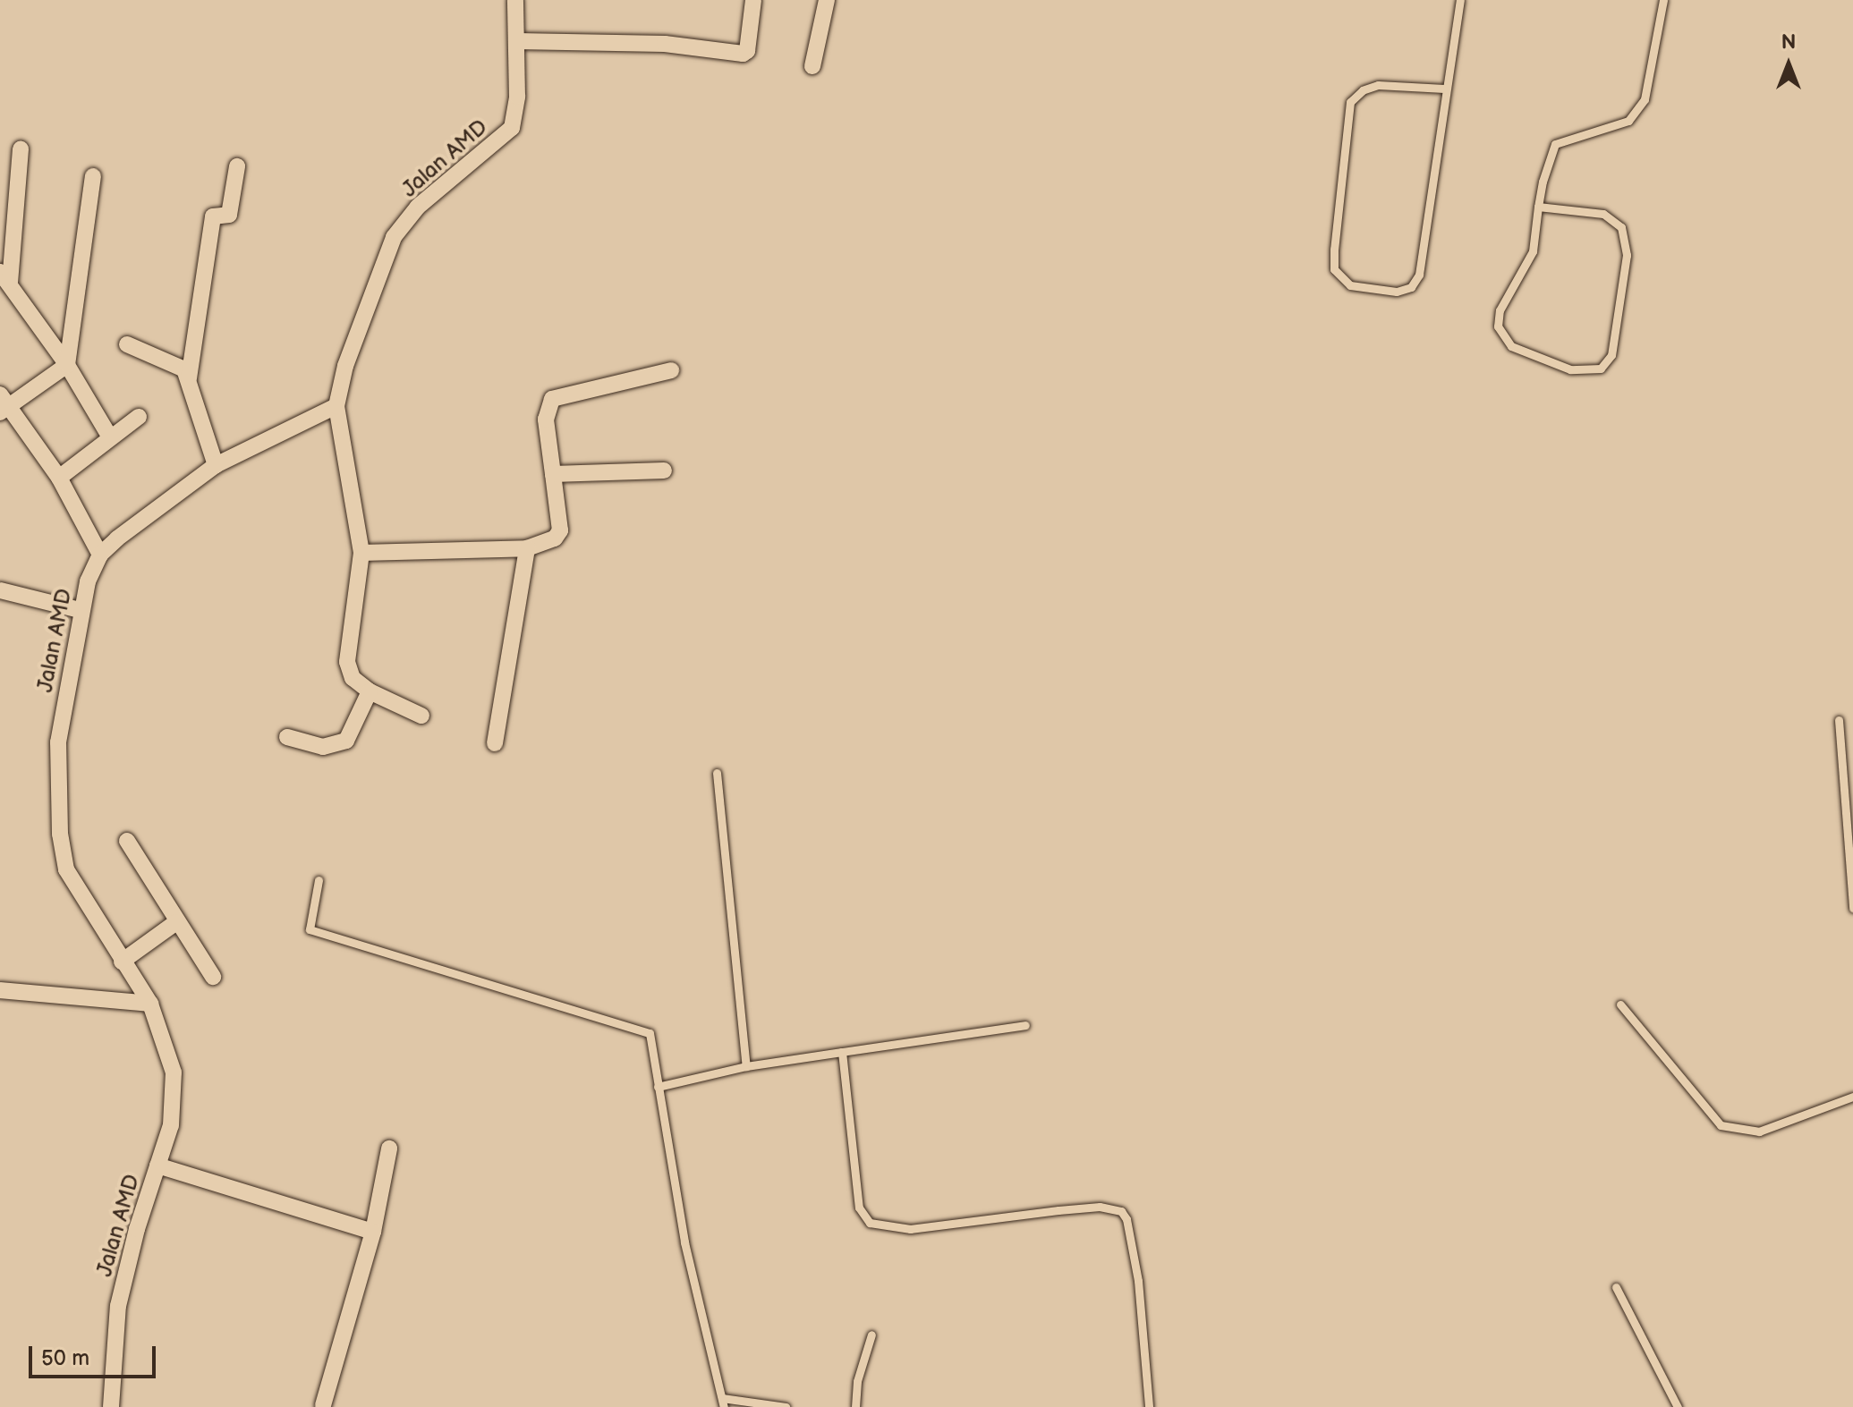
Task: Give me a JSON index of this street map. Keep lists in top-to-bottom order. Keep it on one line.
{"streets":{"street":["Jalan AMD"]},"scale_bar":"50 m","north":"top"}
